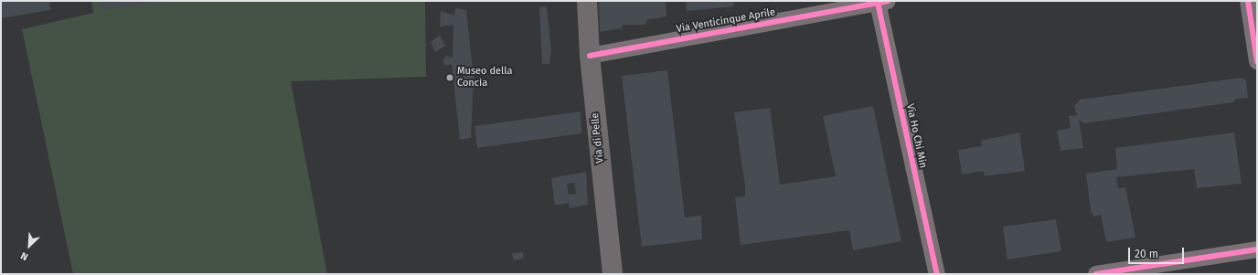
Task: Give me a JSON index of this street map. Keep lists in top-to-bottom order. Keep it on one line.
{"streets":{"main road":["Via di Pelle"],"street":["Via Venticinque Aprile","Via Ho Chi Min"]},"crossings":[["Via Venticinque Aprile","Via Ho Chi Min"],["Via Venticinque Aprile","Via di Pelle"]],"places":["Museo della Concia"],"scale_bar":"20 m","north":"bottom left"}
